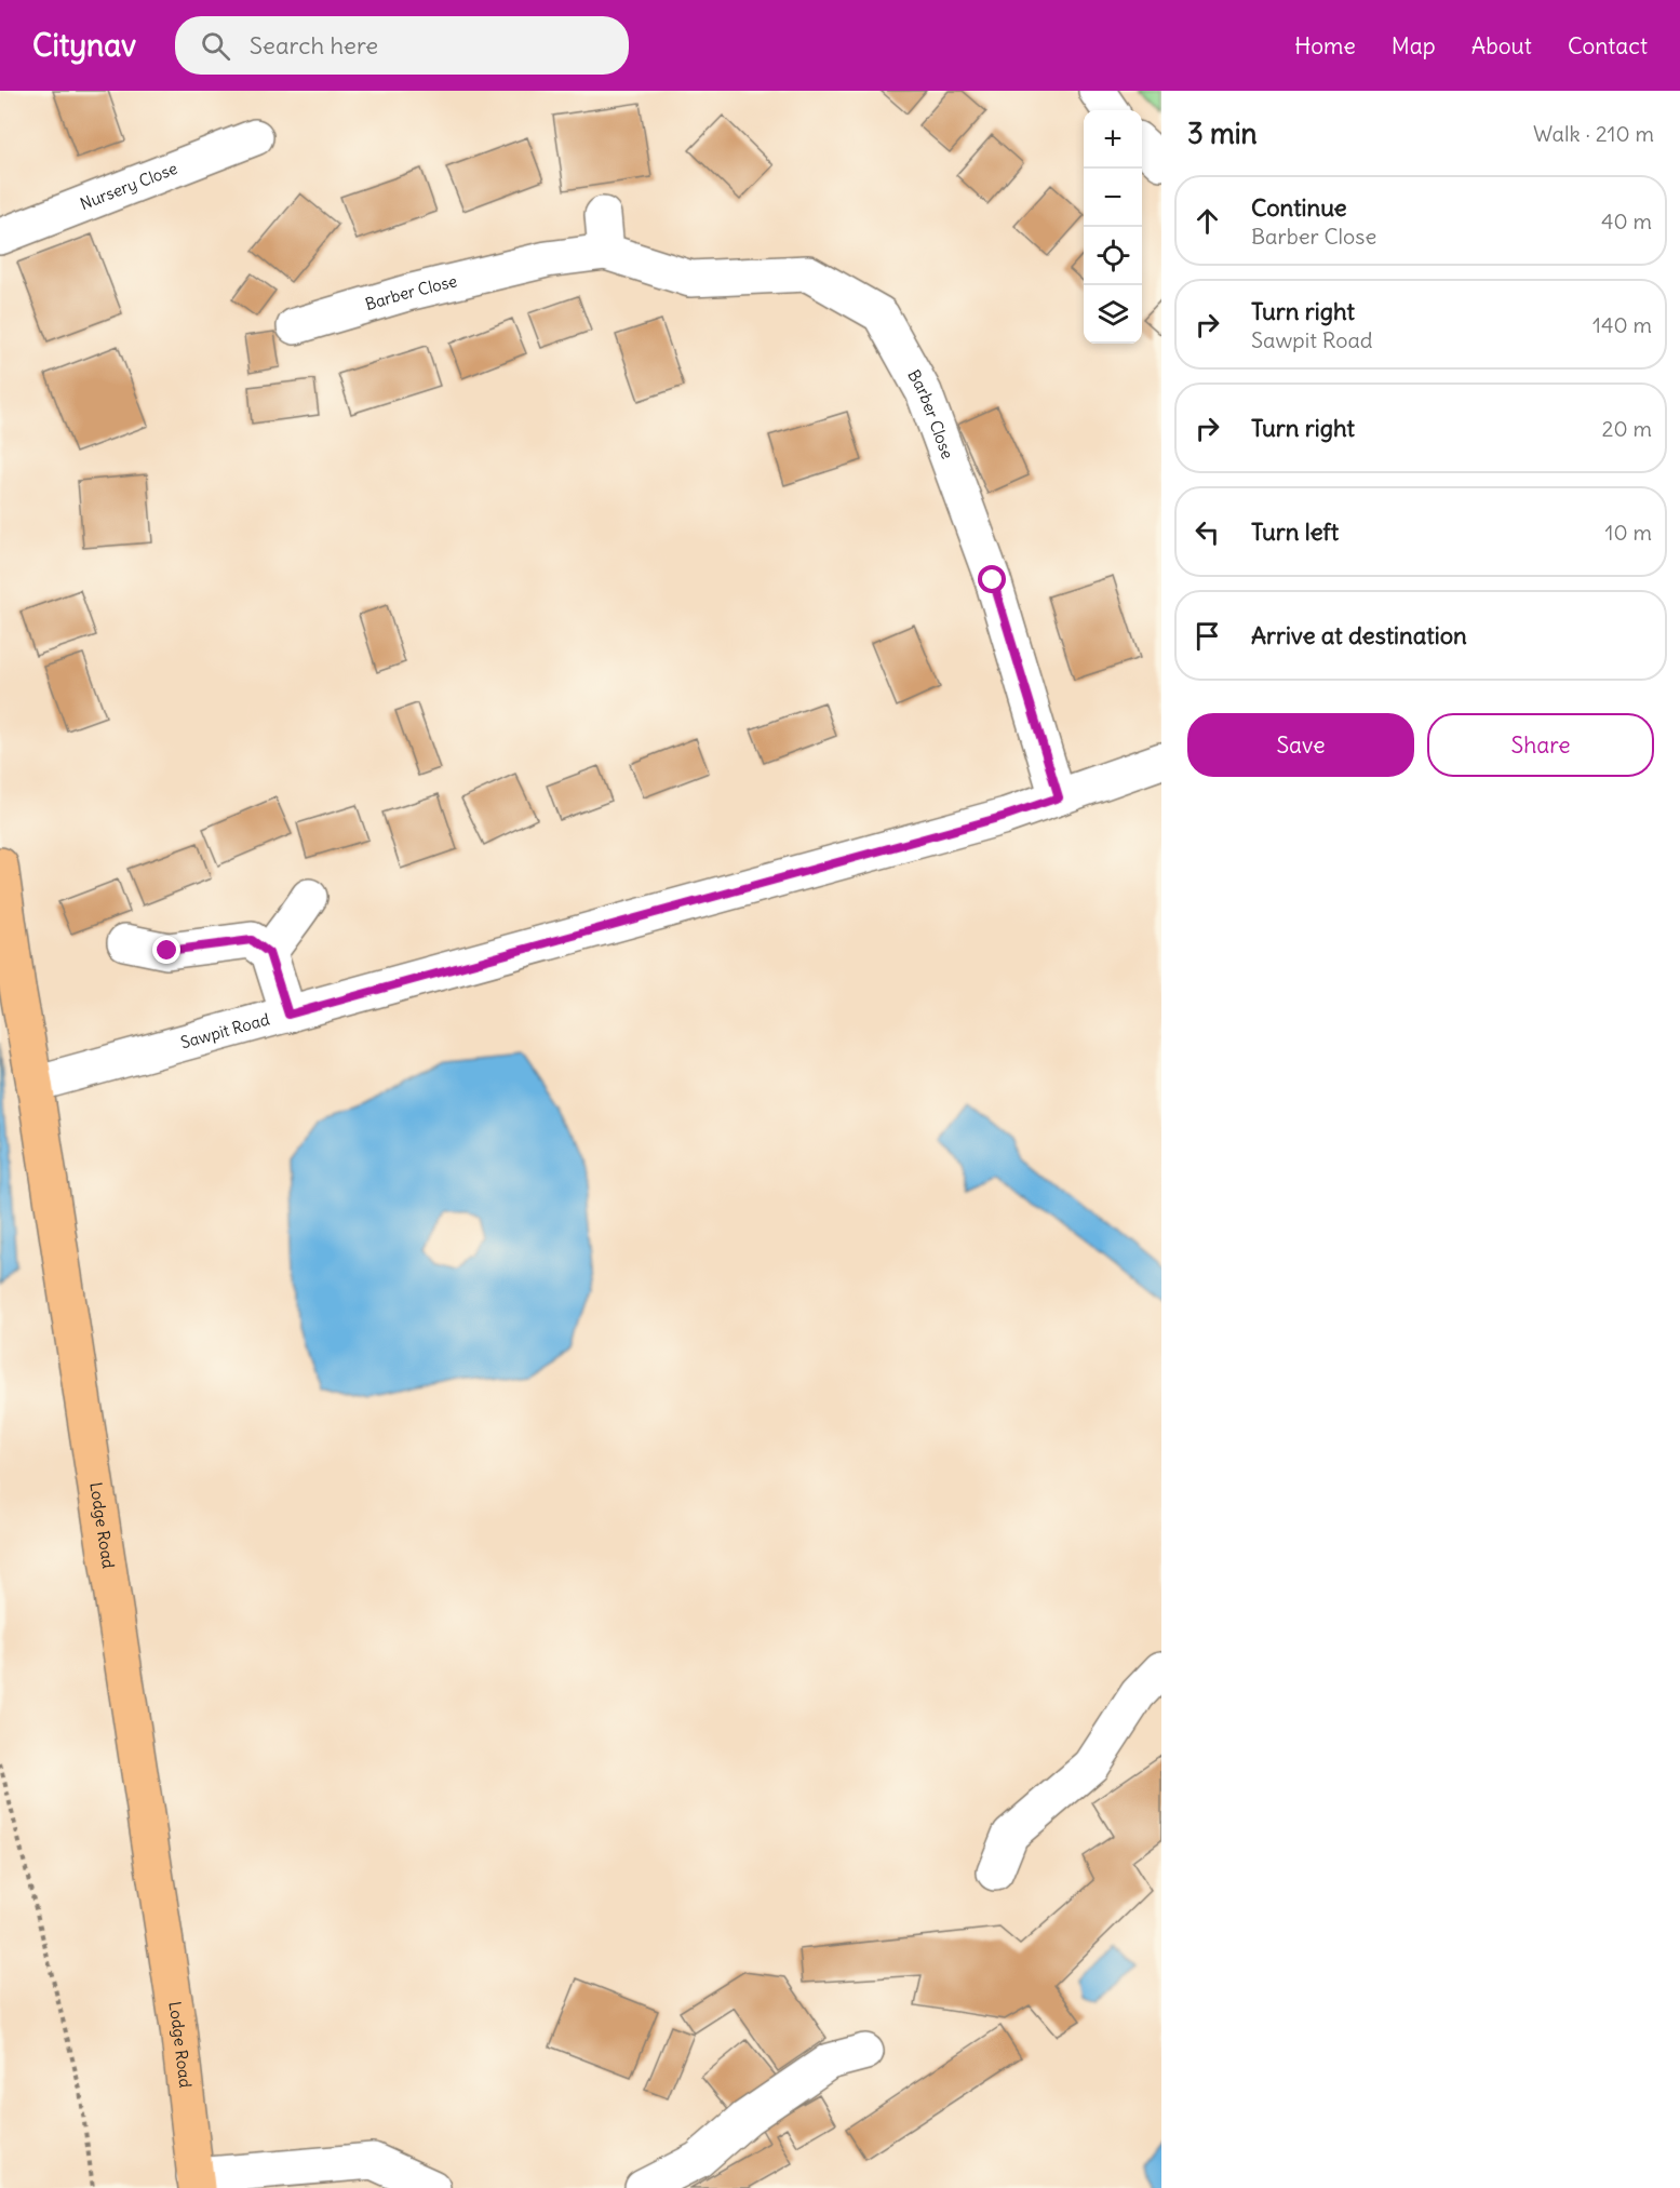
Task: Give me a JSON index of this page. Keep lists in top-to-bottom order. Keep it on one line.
{"streets":{"main road":["Lodge Road"],"street":["Nursery Close","Barber Close","Sawpit Road"]},"crossings":[["Barber Close","Sawpit Road"],["Sawpit Road","Lodge Road"]],"page":{"header":"Citynav","search":"Search here","nav":["Home","Map","About","Contact"],"heading":["3 min","Walk · 210 m"],"map_buttons":["+","−"],"list":[["Continue","Barber Close","40 m"],["Turn right","Sawpit Road","140 m"],["Turn right","20 m"],["Turn left","10 m"],"Arrive at destination"],"buttons":["Save","Share"]}}
